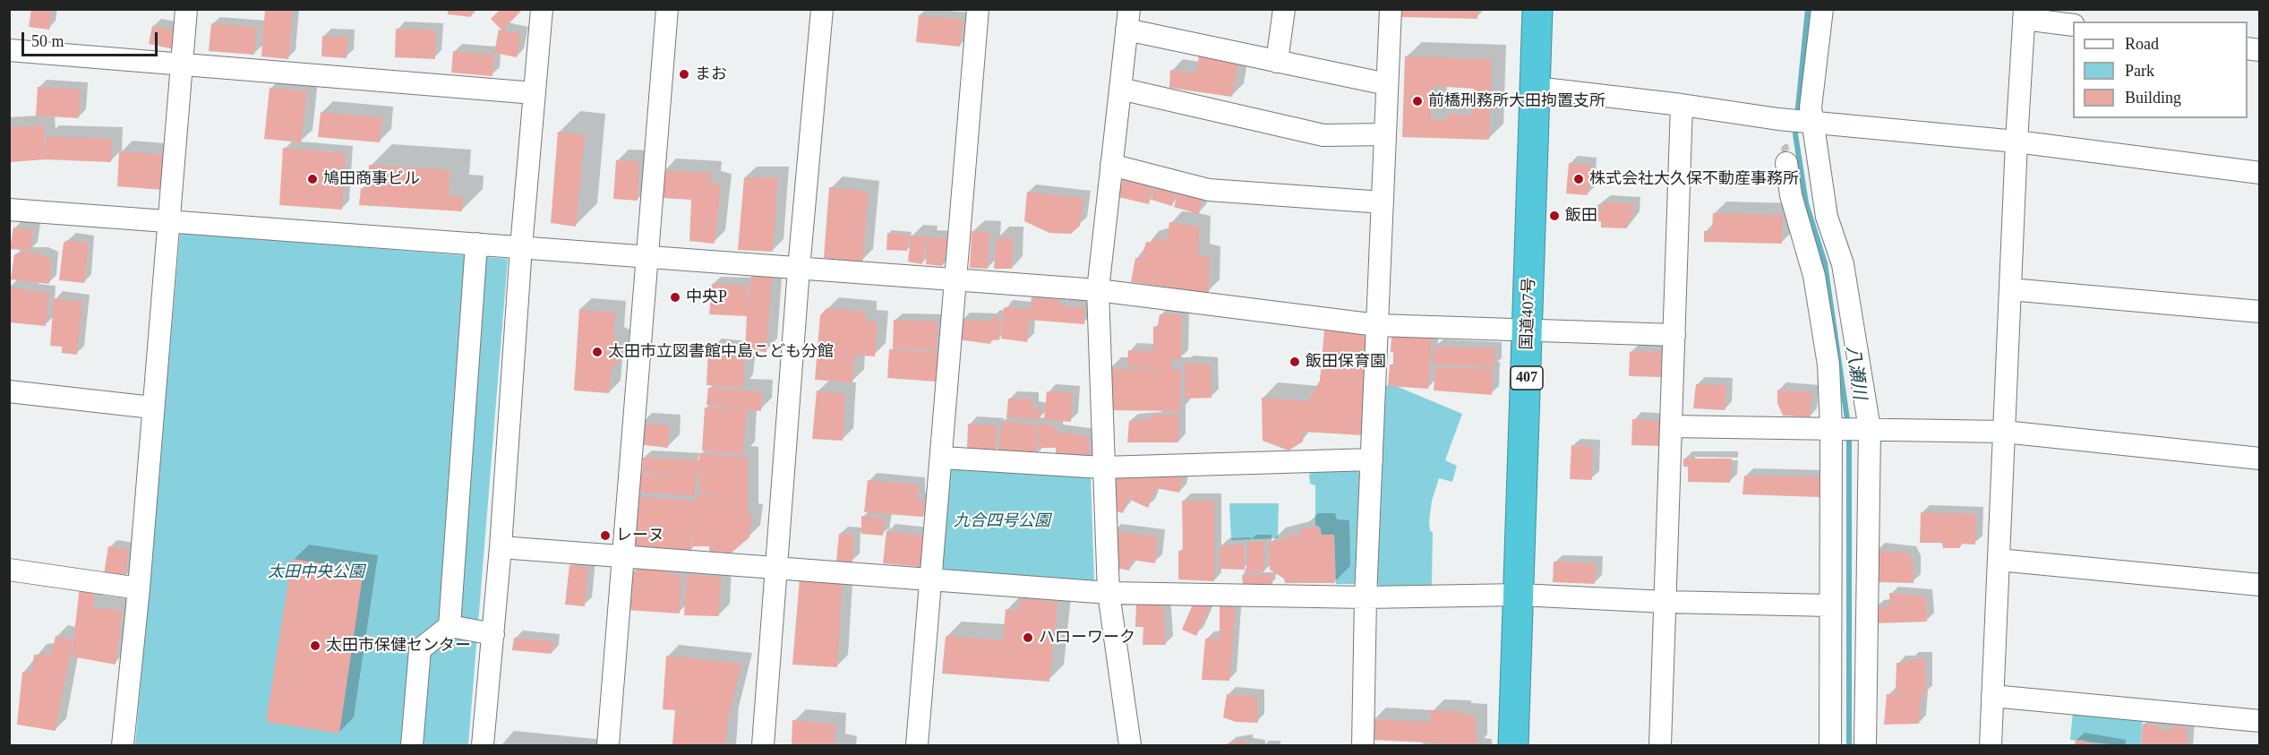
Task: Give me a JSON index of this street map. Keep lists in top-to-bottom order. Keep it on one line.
{"streets":{"highway":["国道407号","407"]},"water":["八瀬川"],"parks":["九合四号公園","太田中央公園"],"places":["まお","前橋刑務所大田拘置支所","鳩田商事ビル","株式会社大久保不動産事務所","飯田","中央P","太田市立図書館中島こども分館","飯田保育園","レーヌ","ハローワーク","太田市保健センター"],"legend":["Road","Park","Building"],"scale_bar":"50 m"}
